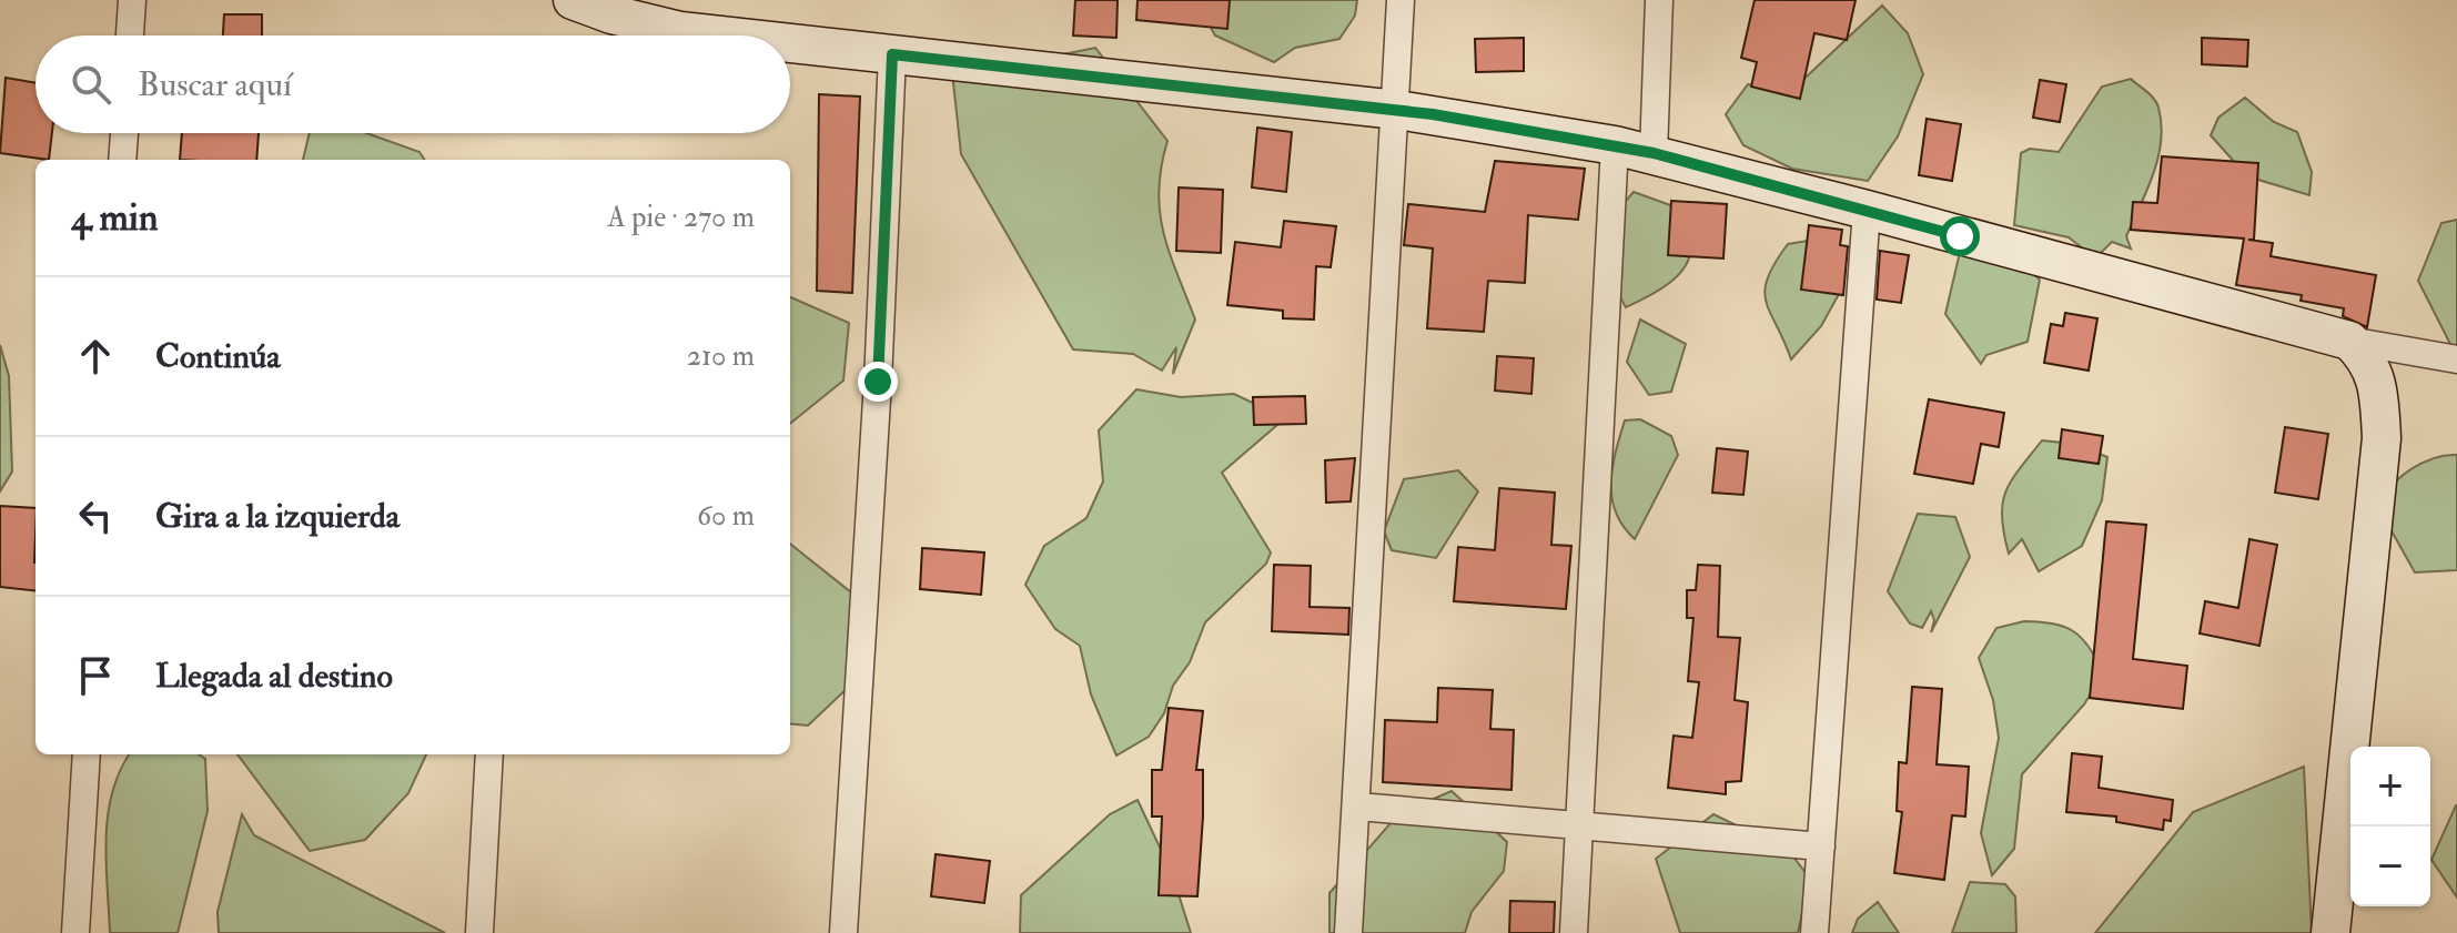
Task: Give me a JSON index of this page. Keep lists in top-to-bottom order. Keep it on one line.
{"page":{"search":"Buscar aquí","heading":["4 min","A pie · 270 m"],"list":[["Continúa","210 m"],["Gira a la izquierda","60 m"],"Llegada al destino"],"map_buttons":["+","−"]}}
